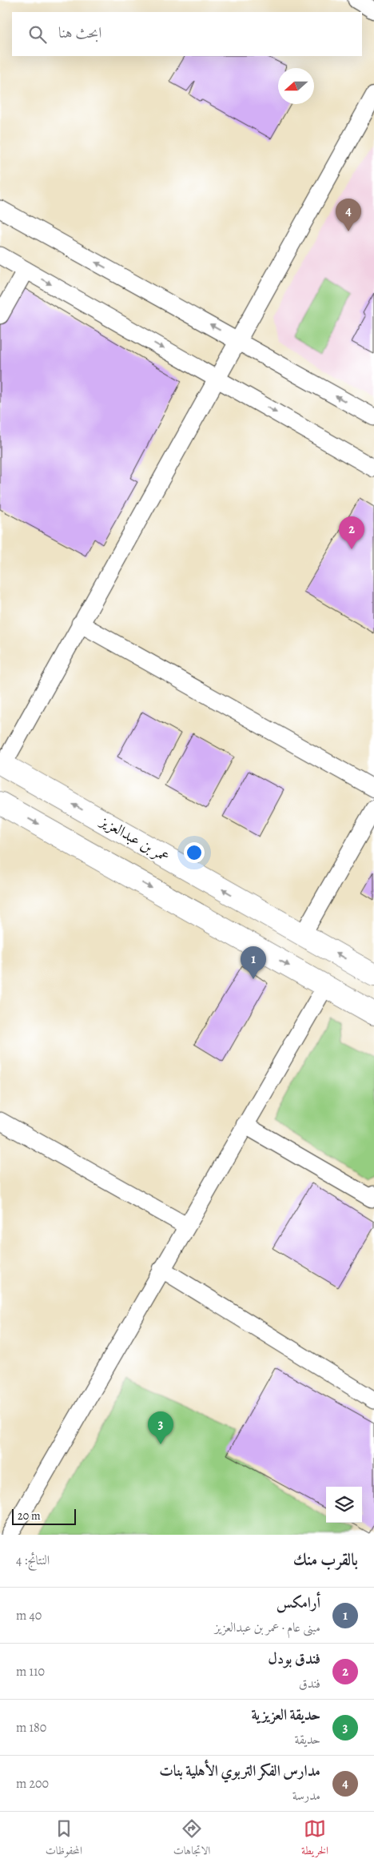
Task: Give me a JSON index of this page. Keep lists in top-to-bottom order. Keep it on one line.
{"streets":{"street":["عمر بن عبدالعزيز"]},"scale_bar":"20 m","north":"left","page":{"search":"ابحث هنا","pins":["4","2","1","3"],"scale":"20 m","heading":["بالقرب منك","النتائج: 4"],"list":[{"mark":"1","name":"أرامكس","note":"مبنى عام · عمر بن عبدالعزيز","value":"40 m"},{"mark":"2","name":"فندق بودل","note":"فندق","value":"110 m"},{"mark":"3","name":"حديقة العزيزية","note":"حديقة","value":"180 m"},{"mark":"4","name":"مدارس الفكر التربوي الأهلية بنات","note":"مدرسة","value":"200 m"}],"nav":["الخريطة","الاتجاهات","المحفوظات"]}}
